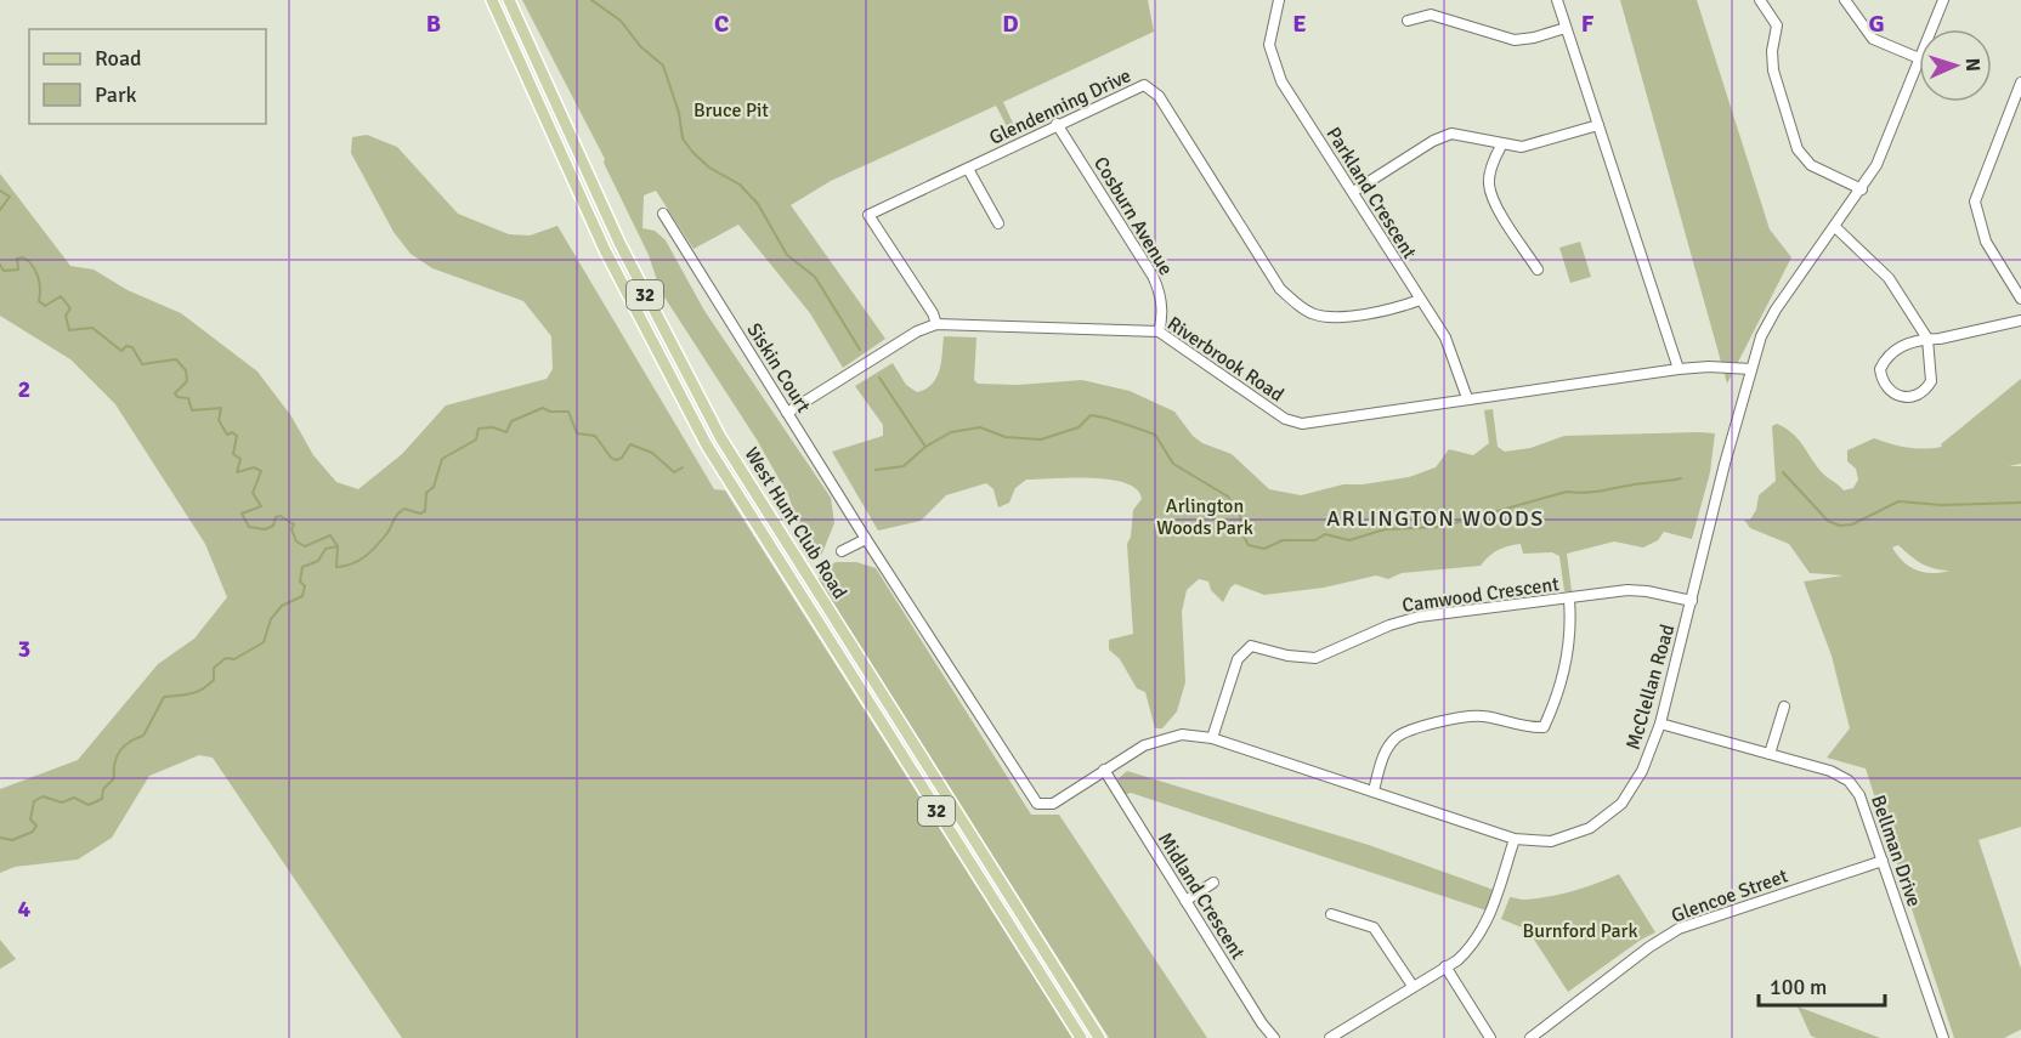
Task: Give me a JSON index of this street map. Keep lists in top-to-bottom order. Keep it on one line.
{"streets":{"main road":["32","West Hunt Club Road"],"street":["Glendenning Drive","Parkland Crescent","Cosburn Avenue","Riverbrook Road","Siskin Court","Camwood Crescent","McClellan Road","Bellman Drive","Midland Crescent","Glencoe Street"]},"crossings":[["Glendenning Drive","Parkland Crescent"],["Glendenning Drive","Cosburn Avenue"],["Glendenning Drive","Riverbrook Road"],["Parkland Crescent","Riverbrook Road"],["Cosburn Avenue","Riverbrook Road"],["Riverbrook Road","Siskin Court"],["Riverbrook Road","McClellan Road"],["Siskin Court","McClellan Road"],["Camwood Crescent","McClellan Road"],["McClellan Road","Bellman Drive"],["McClellan Road","Midland Crescent"],["Bellman Drive","Glencoe Street"]],"districts":["ARLINGTON WOODS"],"parks":["Bruce Pit","Arlington Woods Park","Burnford Park"],"legend":["Road","Park"],"scale_bar":"100 m","north":"right","grid":{"columns":["B","C","D","E","F","G"],"rows":["2","3","4"]}}
